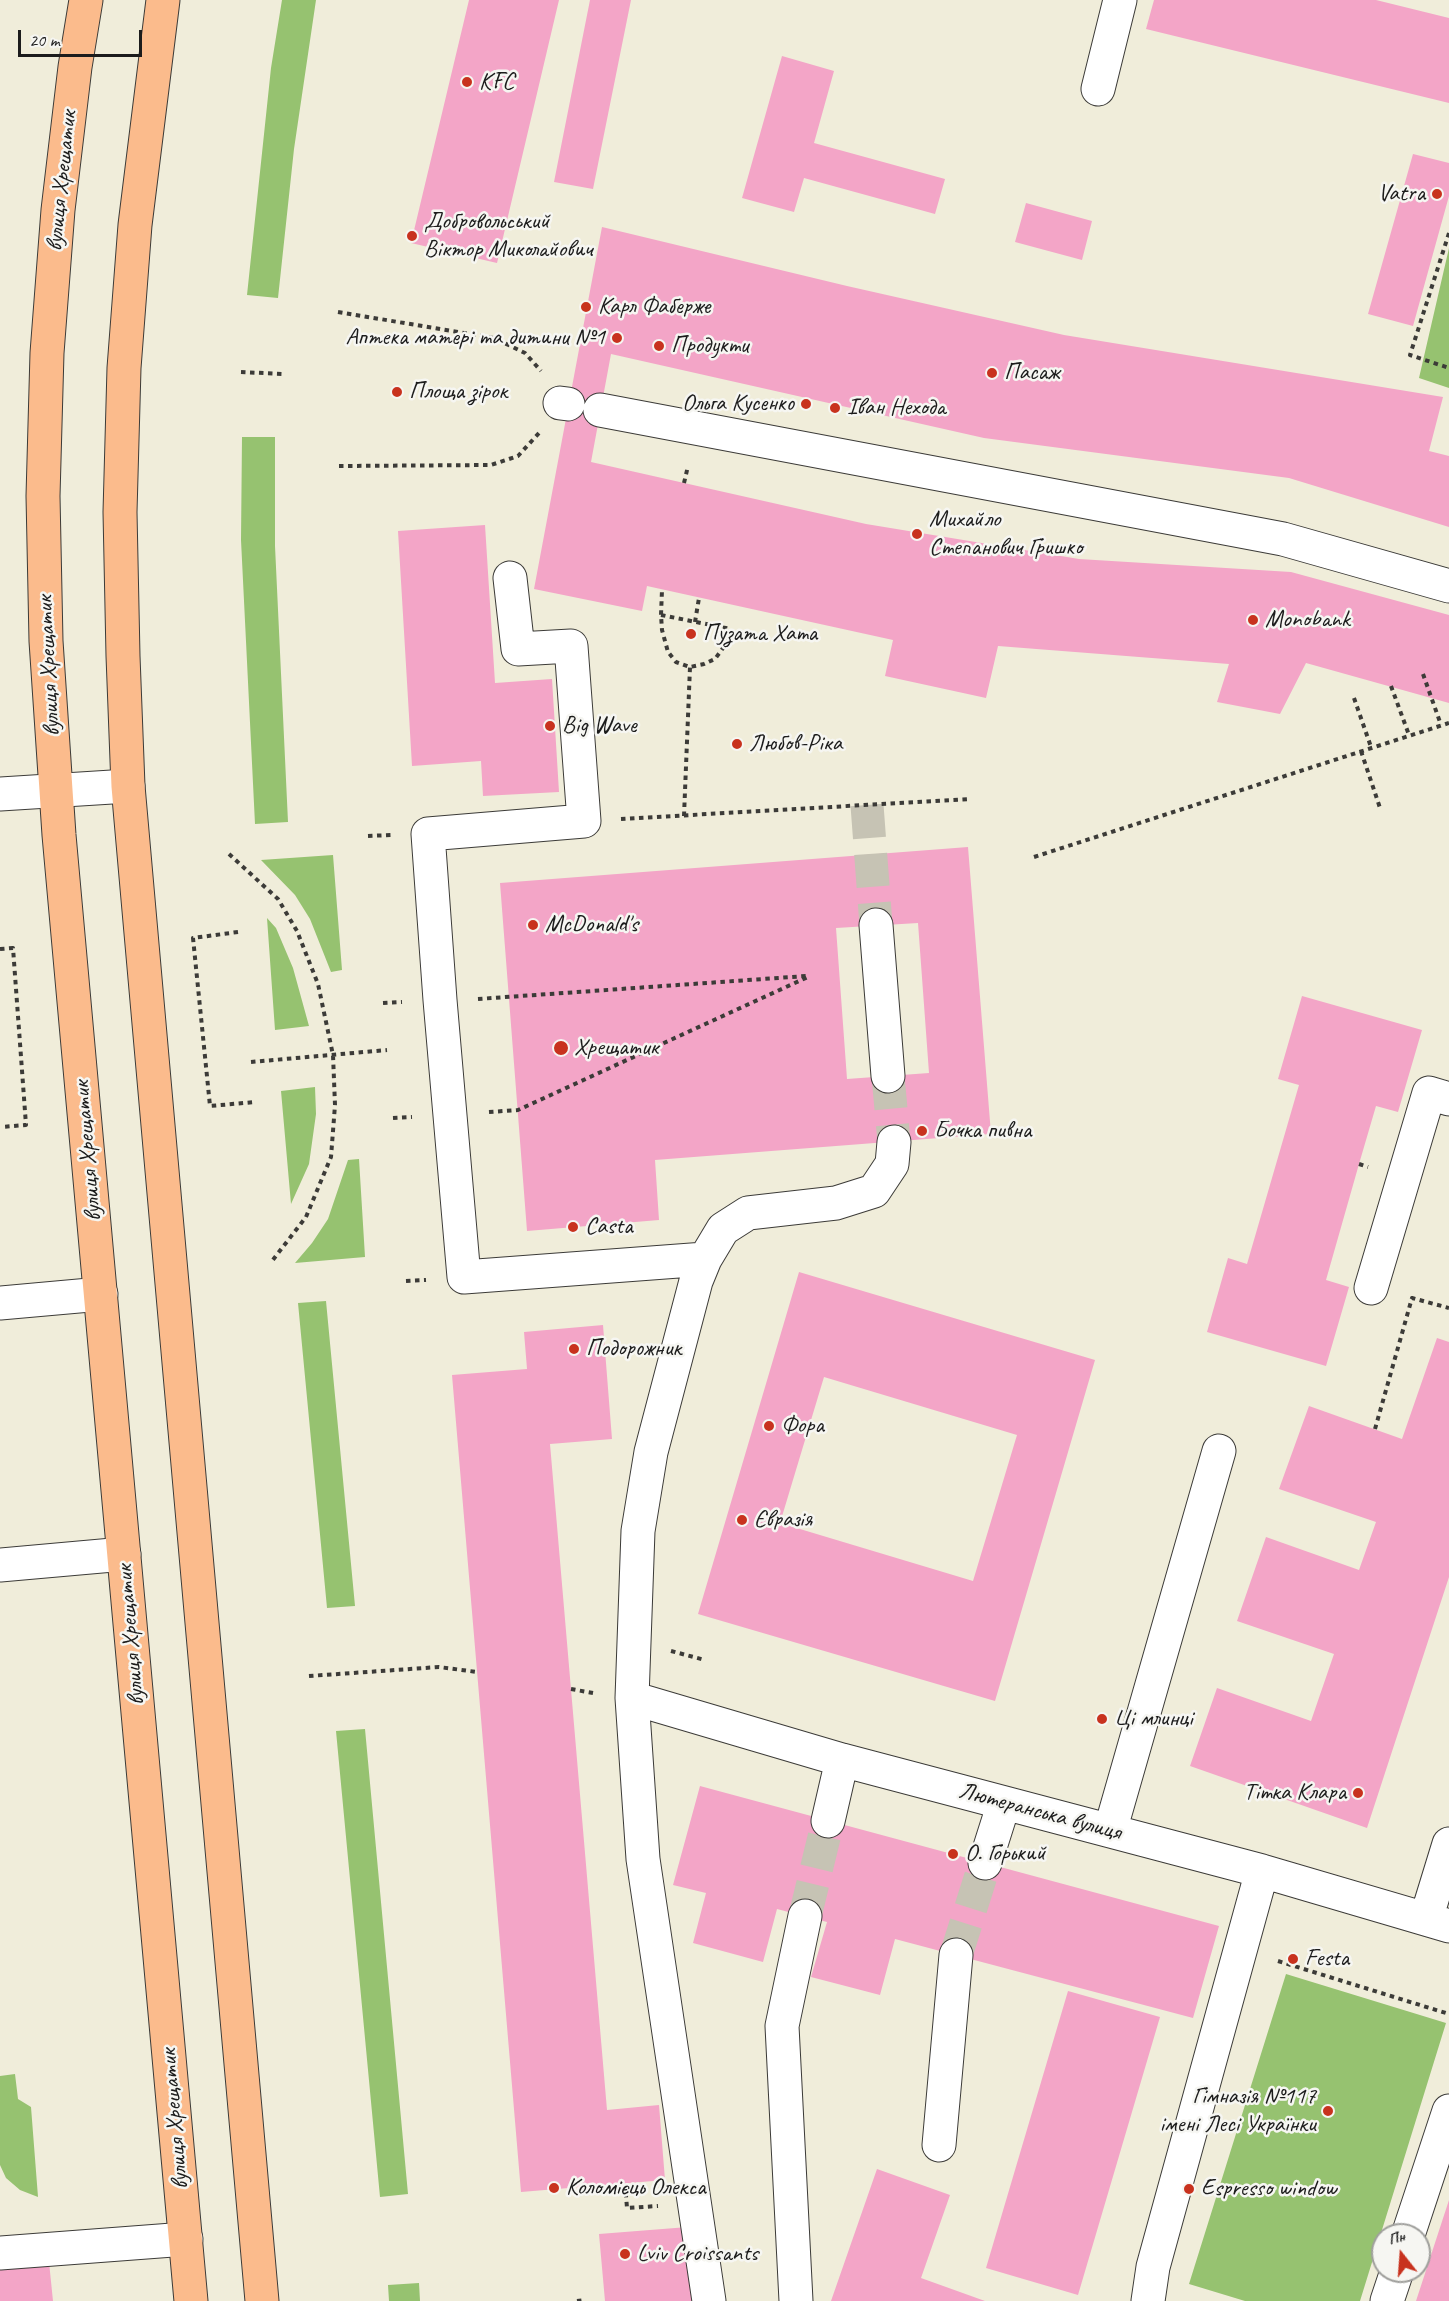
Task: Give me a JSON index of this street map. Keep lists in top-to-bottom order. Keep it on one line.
{"streets":{"main road":["вулиця Хрещатик"],"street":["Лютеранська вулиця"]},"places":["KFC","Vatra","Добровольський Віктор Миколайович","Карл Фаберже","Аптека матері та дитини №1","Продукти","Пасаж","Площа зірок","Ольга Кусенко","Іван Нехода","Михайло Степанович Гришко","Monobank","Пузата Хата","Big Wave","Любов-Ріка","McDonald's","Хрещатик","Бочка пивна","Casta","Подорожник","Фора","Євразія","Ці млинці","Тітка Клара","О. Горький","Festa","Гімназія №117 імені Лесі Українки","Коломієць Олекса","Espresso window","Lviv Croissants"],"scale_bar":"20 m","north":"top"}
